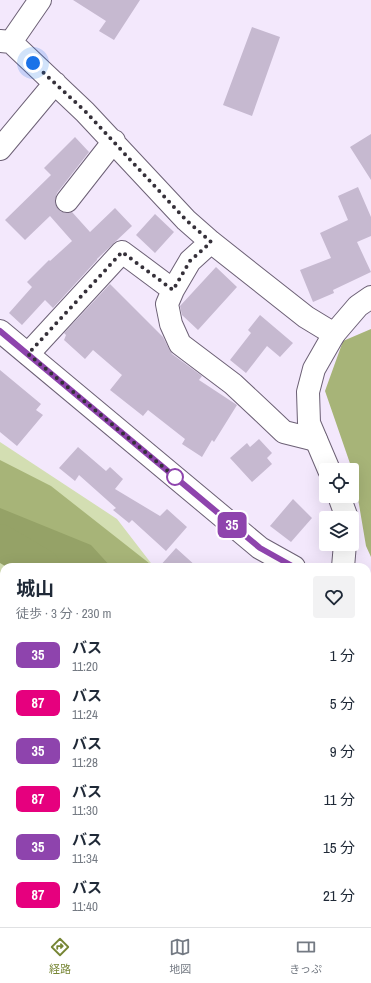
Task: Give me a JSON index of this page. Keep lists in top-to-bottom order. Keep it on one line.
{"lines":["bus line 35"],"page":{"on_map":"35","heading":["城山","徒歩 · 3 分 · 230 m"],"list":[{"mark":"35","name":"バス","note":"11:20","value":"1 分"},{"mark":"87","name":"バス","note":"11:24","value":"5 分"},{"mark":"35","name":"バス","note":"11:28","value":"9 分"},{"mark":"87","name":"バス","note":"11:30","value":"11 分"},{"mark":"35","name":"バス","note":"11:34","value":"15 分"},{"mark":"87","name":"バス","note":"11:40","value":"21 分"}],"tabs":["経路","地図","きっぷ"]}}
